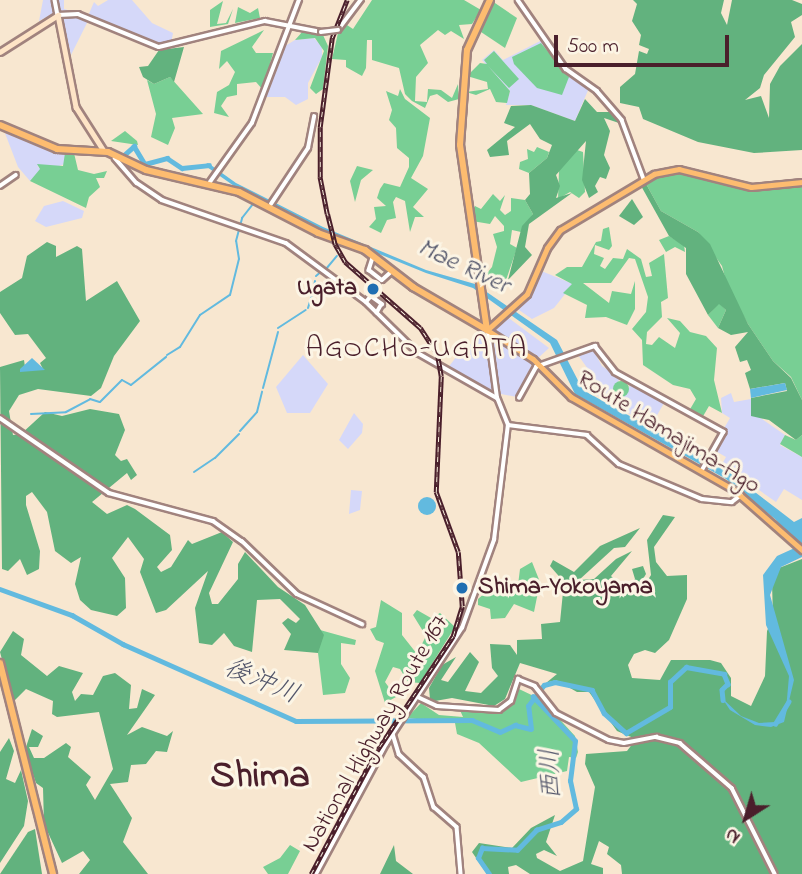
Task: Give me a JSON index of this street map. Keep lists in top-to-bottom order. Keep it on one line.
{"streets":{"highway":["National Highway Route 167"],"main road":["Route Hamajima-Ago"]},"crossings":[["Route Hamajima-Ago","National Highway Route 167"]],"districts":["AGOCHO-UGATA","Shima"],"water":["Mae River","後沖川","西川"],"places":["Ugata","Shima-Yokoyama"],"scale_bar":"500 m","north":"bottom left"}
